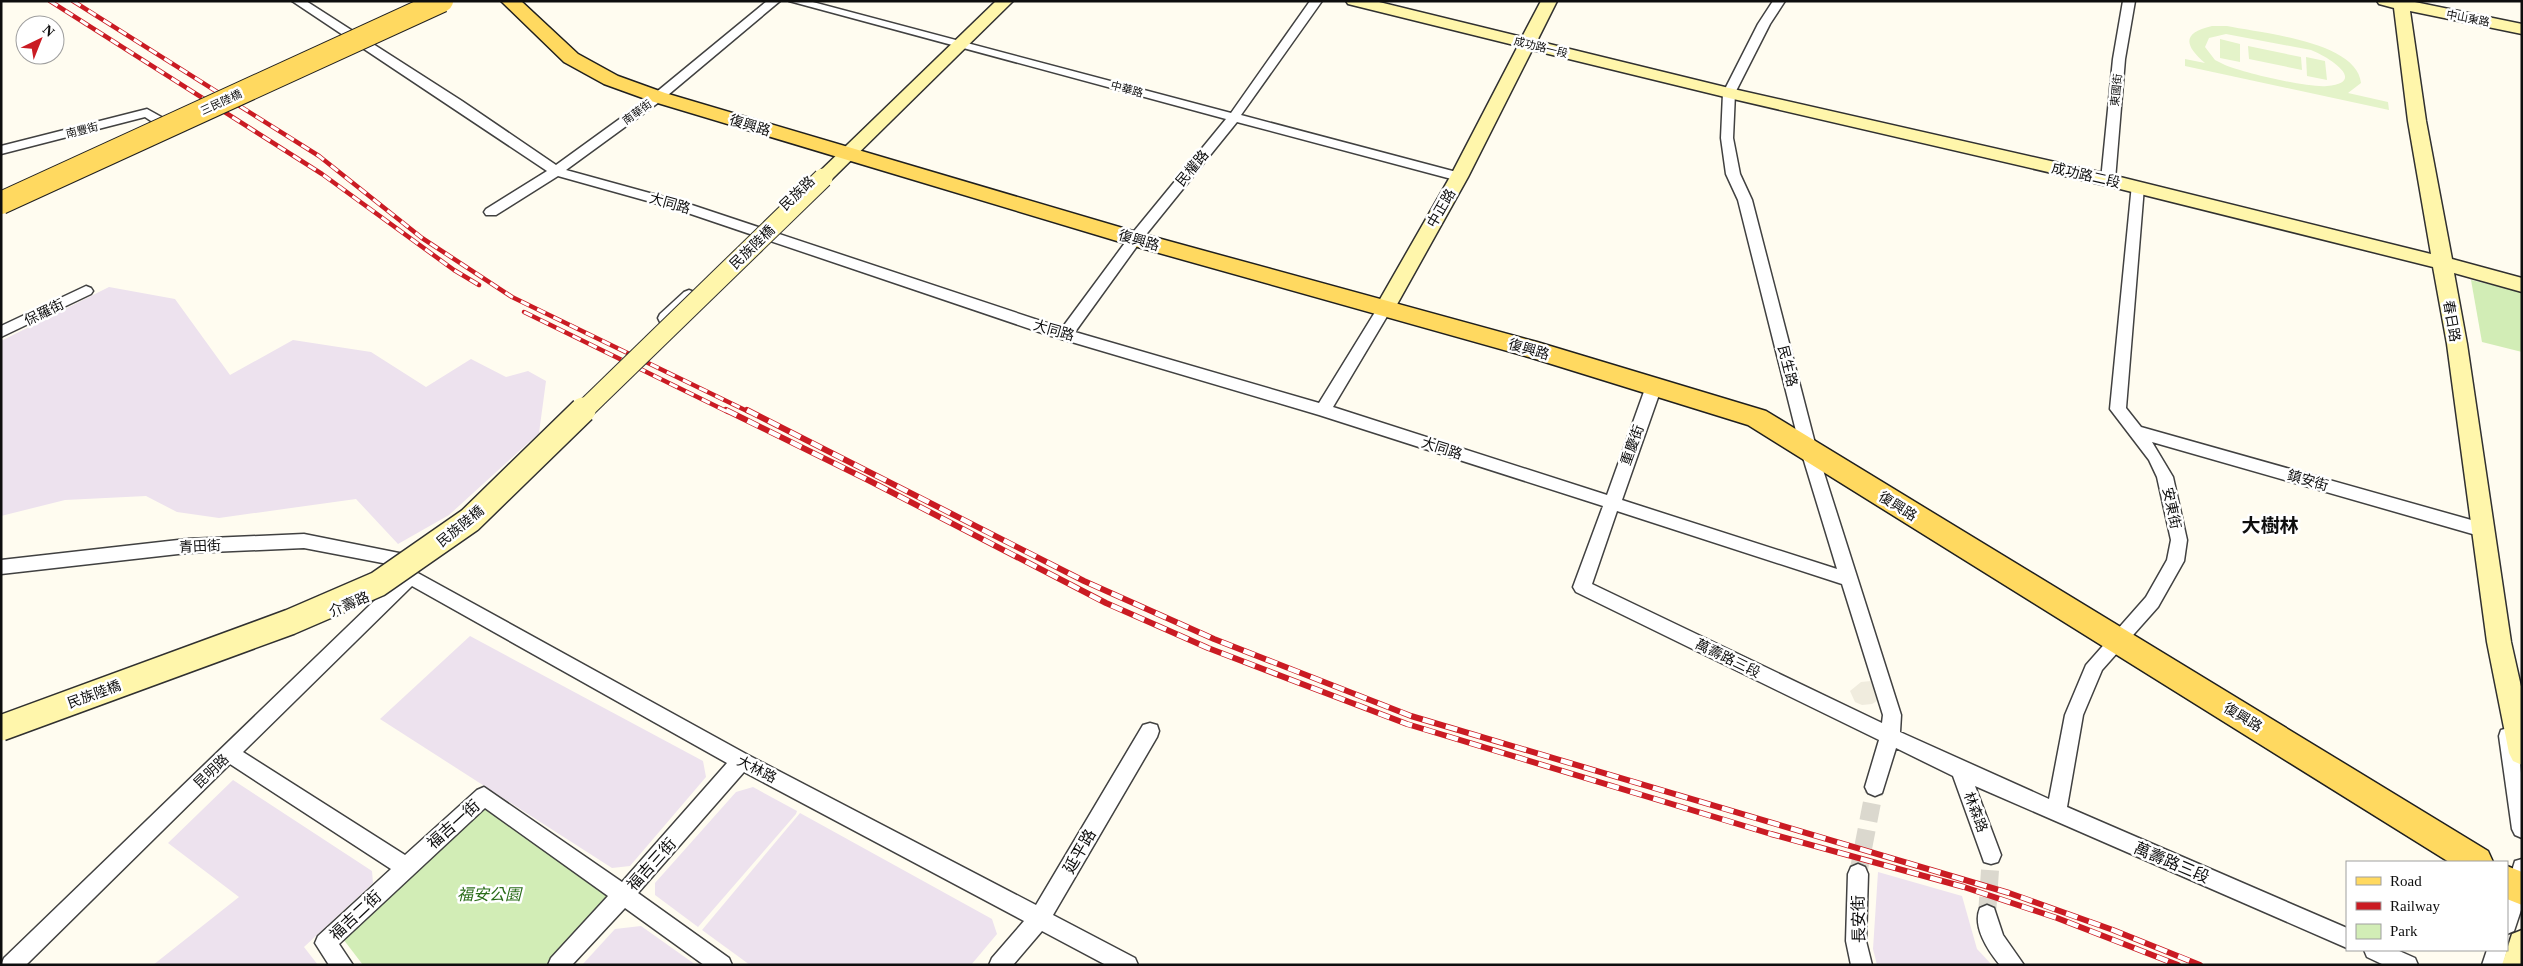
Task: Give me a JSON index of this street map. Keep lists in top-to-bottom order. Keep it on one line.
{"streets":{"main road":["三民陸橋","復興路"],"street":["中山東路","成功路一段","中華路","東國街","南華街","南豐街","民權路","成功路二段","民族路","大同路","中正路","民族陸橋","保羅街","春日路","民生路","重慶街","鎮安街","安東街","青田街","介壽路","萬壽路三段","大林路","昆明路","林森路","福吉一街","延平路","福吉三街","福吉二街","長安街"]},"crossings":[["中山東路","春日路"],["成功路一段","成功路二段"],["成功路一段","中正路"],["成功路一段","民生路"],["中華路","民權路"],["中華路","民族路"],["中華路","中正路"],["東國街","成功路二段"],["南華街","復興路"],["南華街","大同路"],["復興路","民權路"],["復興路","民族路"],["復興路","中正路"],["復興路","民生路"],["復興路","重慶街"],["復興路","安東街"],["民權路","大同路"],["成功路二段","春日路"],["成功路二段","民生路"],["成功路二段","安東街"],["民族路","大同路"],["民族路","民族陸橋"],["大同路","中正路"],["大同路","民生路"],["大同路","重慶街"],["大同路","萬壽路三段"],["春日路","鎮安街"],["民生路","萬壽路三段"],["重慶街","萬壽路三段"],["鎮安街","安東街"],["安東街","萬壽路三段"],["青田街","介壽路"],["青田街","大林路"],["介壽路","大林路"],["介壽路","昆明路"],["萬壽路三段","林森路"],["大林路","昆明路"],["大林路","延平路"],["大林路","福吉三街"],["福吉一街","福吉三街"],["福吉一街","福吉二街"]],"districts":["大樹林"],"parks":["福安公園"],"legend":["Road","Railway","Park"],"north":"top right"}
